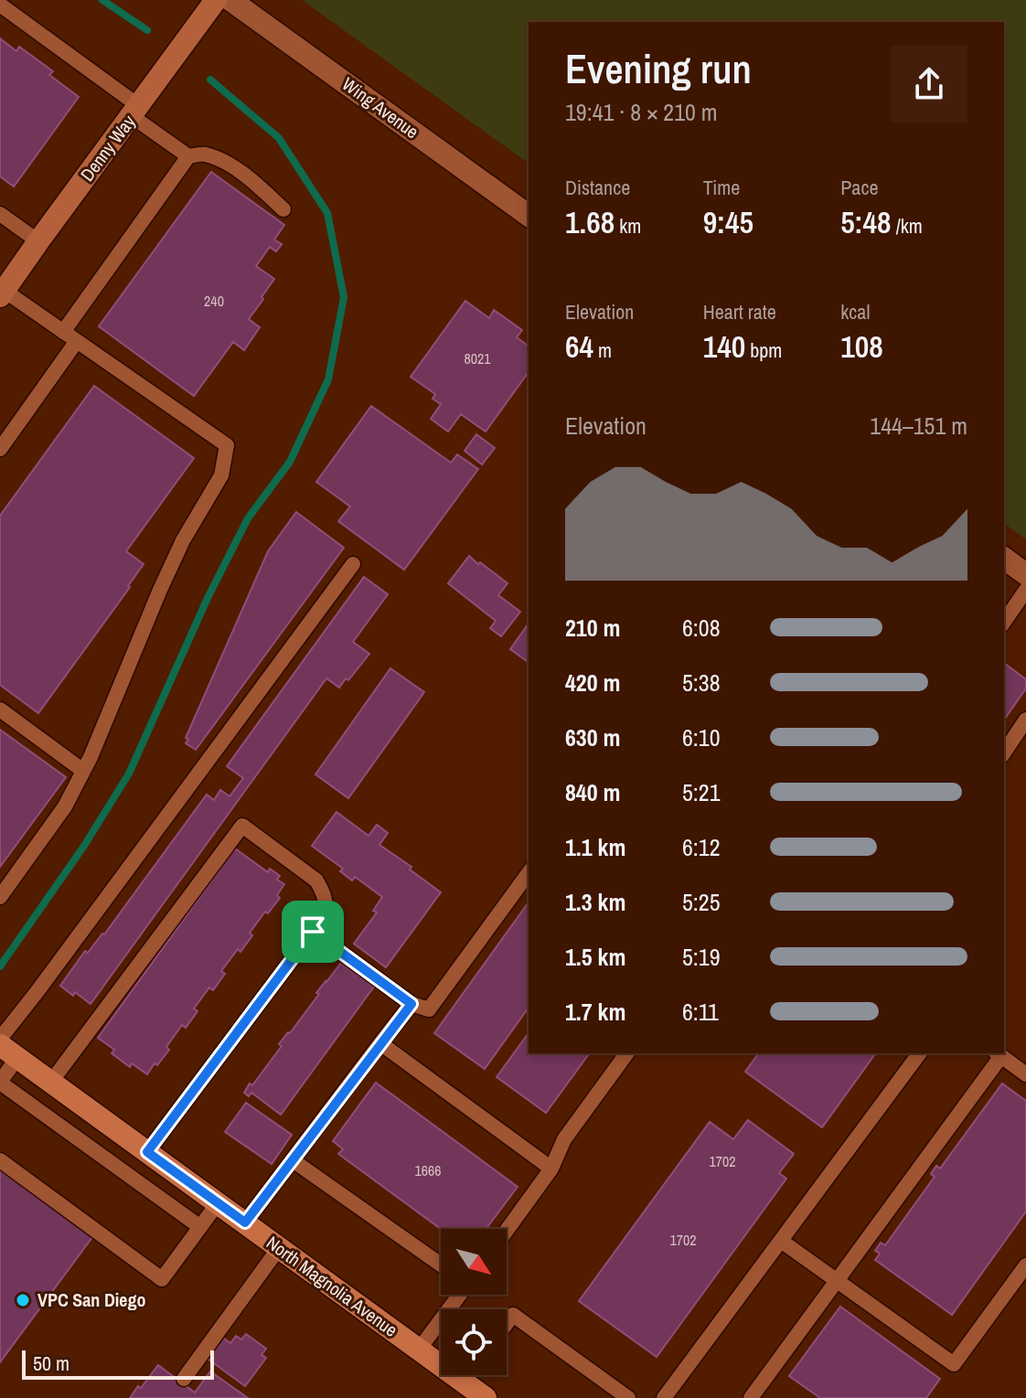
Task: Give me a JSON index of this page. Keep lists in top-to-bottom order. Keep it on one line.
{"streets":{"main road":["North Magnolia Avenue"],"street":["Wing Avenue","Denny Way"]},"places":["VPC San Diego"],"house_numbers":["240","8021","1702","1666","1702"],"scale_bar":"50 m","north":"bottom right","page":{"heading":["Evening run","19:41 · 8 × 210 m"],"stats":[["Distance","1.68 km"],["Time","9:45"],["Pace","5:48 /km"],["Elevation","64 m"],["Heart rate","140 bpm"],["kcal","108"]],"chart":["Elevation","144–151 m"],"list":[{"name":"210 m","note":"6:08"},{"name":"420 m","note":"5:38"},{"name":"630 m","note":"6:10"},{"name":"840 m","note":"5:21"},{"name":"1.1 km","note":"6:12"},{"name":"1.3 km","note":"5:25"},{"name":"1.5 km","note":"5:19"},{"name":"1.7 km","note":"6:11"}],"scale":"50 m"}}
